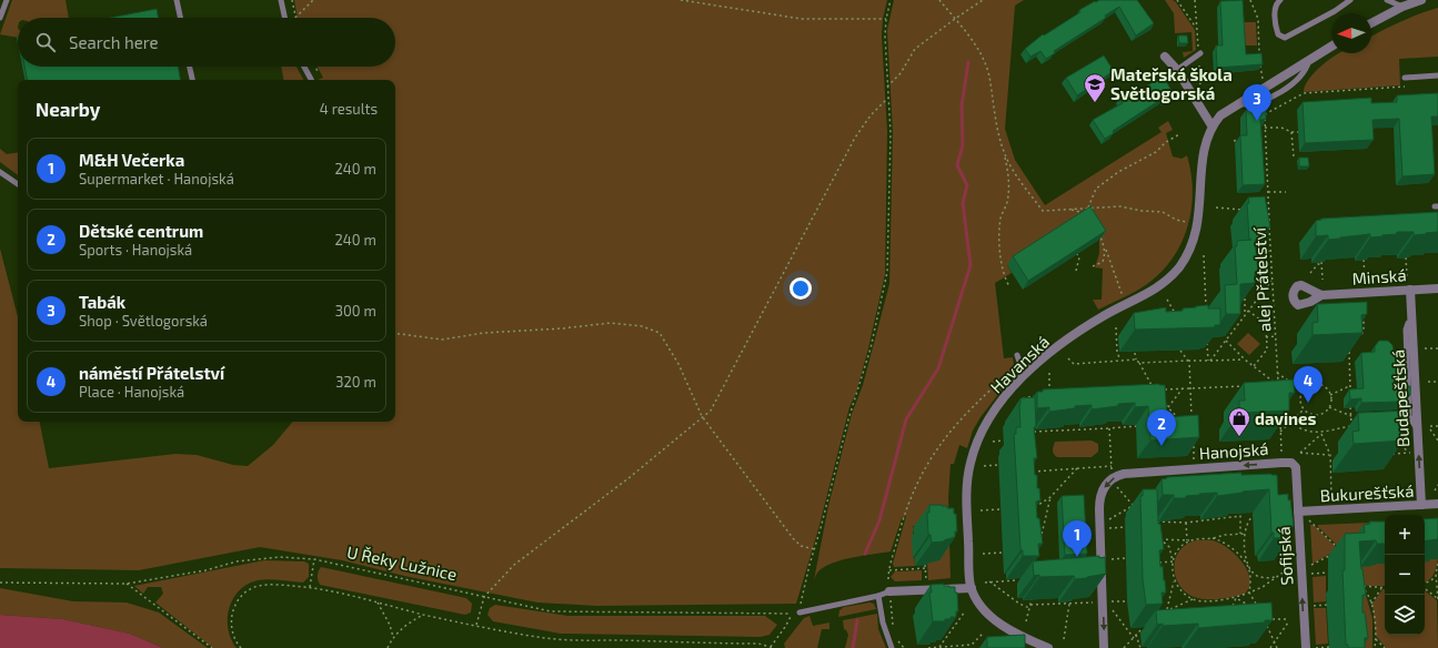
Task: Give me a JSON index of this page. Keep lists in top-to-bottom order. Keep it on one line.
{"streets":{"street":["Minská","Havanská","Budapešťská","Hanojská","Bukurešťská","Sofijská"],"path":["alej Přátelství","U Řeky Lužnice"]},"crossings":[["Minská","Budapešťská"],["Budapešťská","Bukurešťská"],["Hanojská","Sofijská"],["Bukurešťská","Sofijská"]],"one_way":["Hanojská","Sofijská"],"places":{"school or university":["Mateřská škola Světlogorská"],"shop":["davines"]},"north":"left","page":{"search":"Search here","heading":["Nearby","4 results"],"pins":["3","4","2","1"],"list":[{"mark":"1","name":"M&H Večerka","note":"Supermarket · Hanojská","value":"240 m"},{"mark":"2","name":"Dětské centrum","note":"Sports · Hanojská","value":"240 m"},{"mark":"3","name":"Tabák","note":"Shop · Světlogorská","value":"300 m"},{"mark":"4","name":"náměstí Přátelství","note":"Place · Hanojská","value":"320 m"}],"map_buttons":["+","−"]}}
